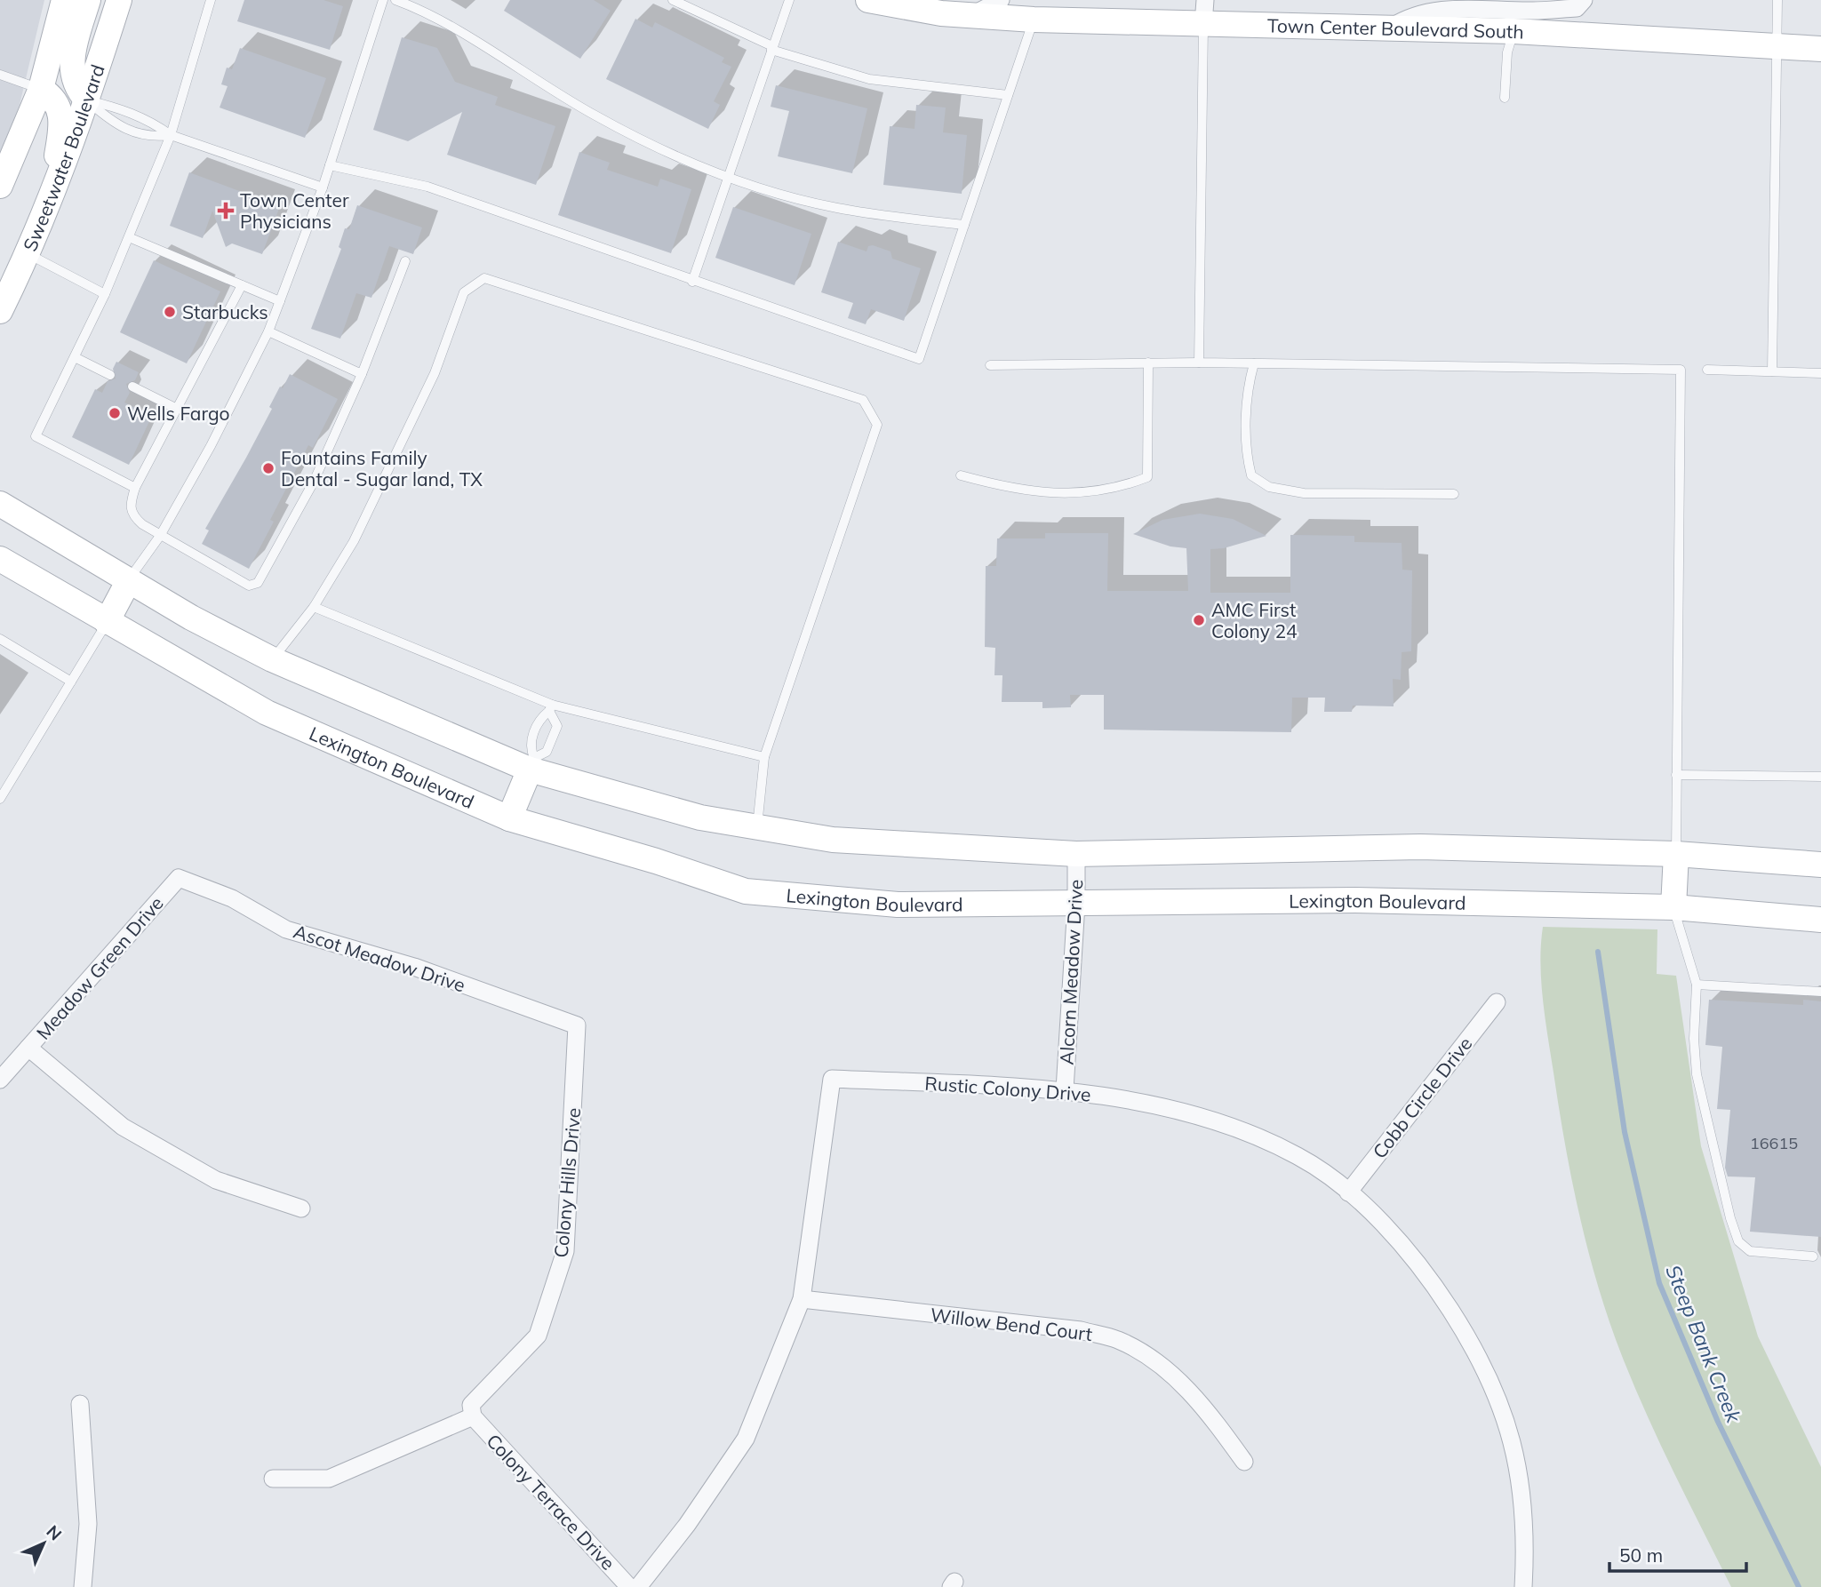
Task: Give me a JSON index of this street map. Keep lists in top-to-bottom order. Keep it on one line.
{"streets":{"main road":["Town Center Boulevard South","Sweetwater Boulevard","Lexington Boulevard"],"street":["Ascot Meadow Drive","Meadow Green Drive","Alcorn Meadow Drive","Rustic Colony Drive","Cobb Circle Drive","Colony Hills Drive","Willow Bend Court","Colony Terrace Drive"]},"crossings":[["Lexington Boulevard","Alcorn Meadow Drive"],["Ascot Meadow Drive","Meadow Green Drive"],["Ascot Meadow Drive","Colony Hills Drive"],["Alcorn Meadow Drive","Rustic Colony Drive"],["Rustic Colony Drive","Cobb Circle Drive"],["Rustic Colony Drive","Willow Bend Court"],["Colony Hills Drive","Colony Terrace Drive"]],"water":["Steep Bank Creek"],"places":{"health":["Town Center Physicians"],"other":["Starbucks","Wells Fargo","Fountains Family Dental - Sugar land, TX","AMC First Colony 24"]},"house_numbers":["16615"],"scale_bar":"50 m","north":"top right"}
